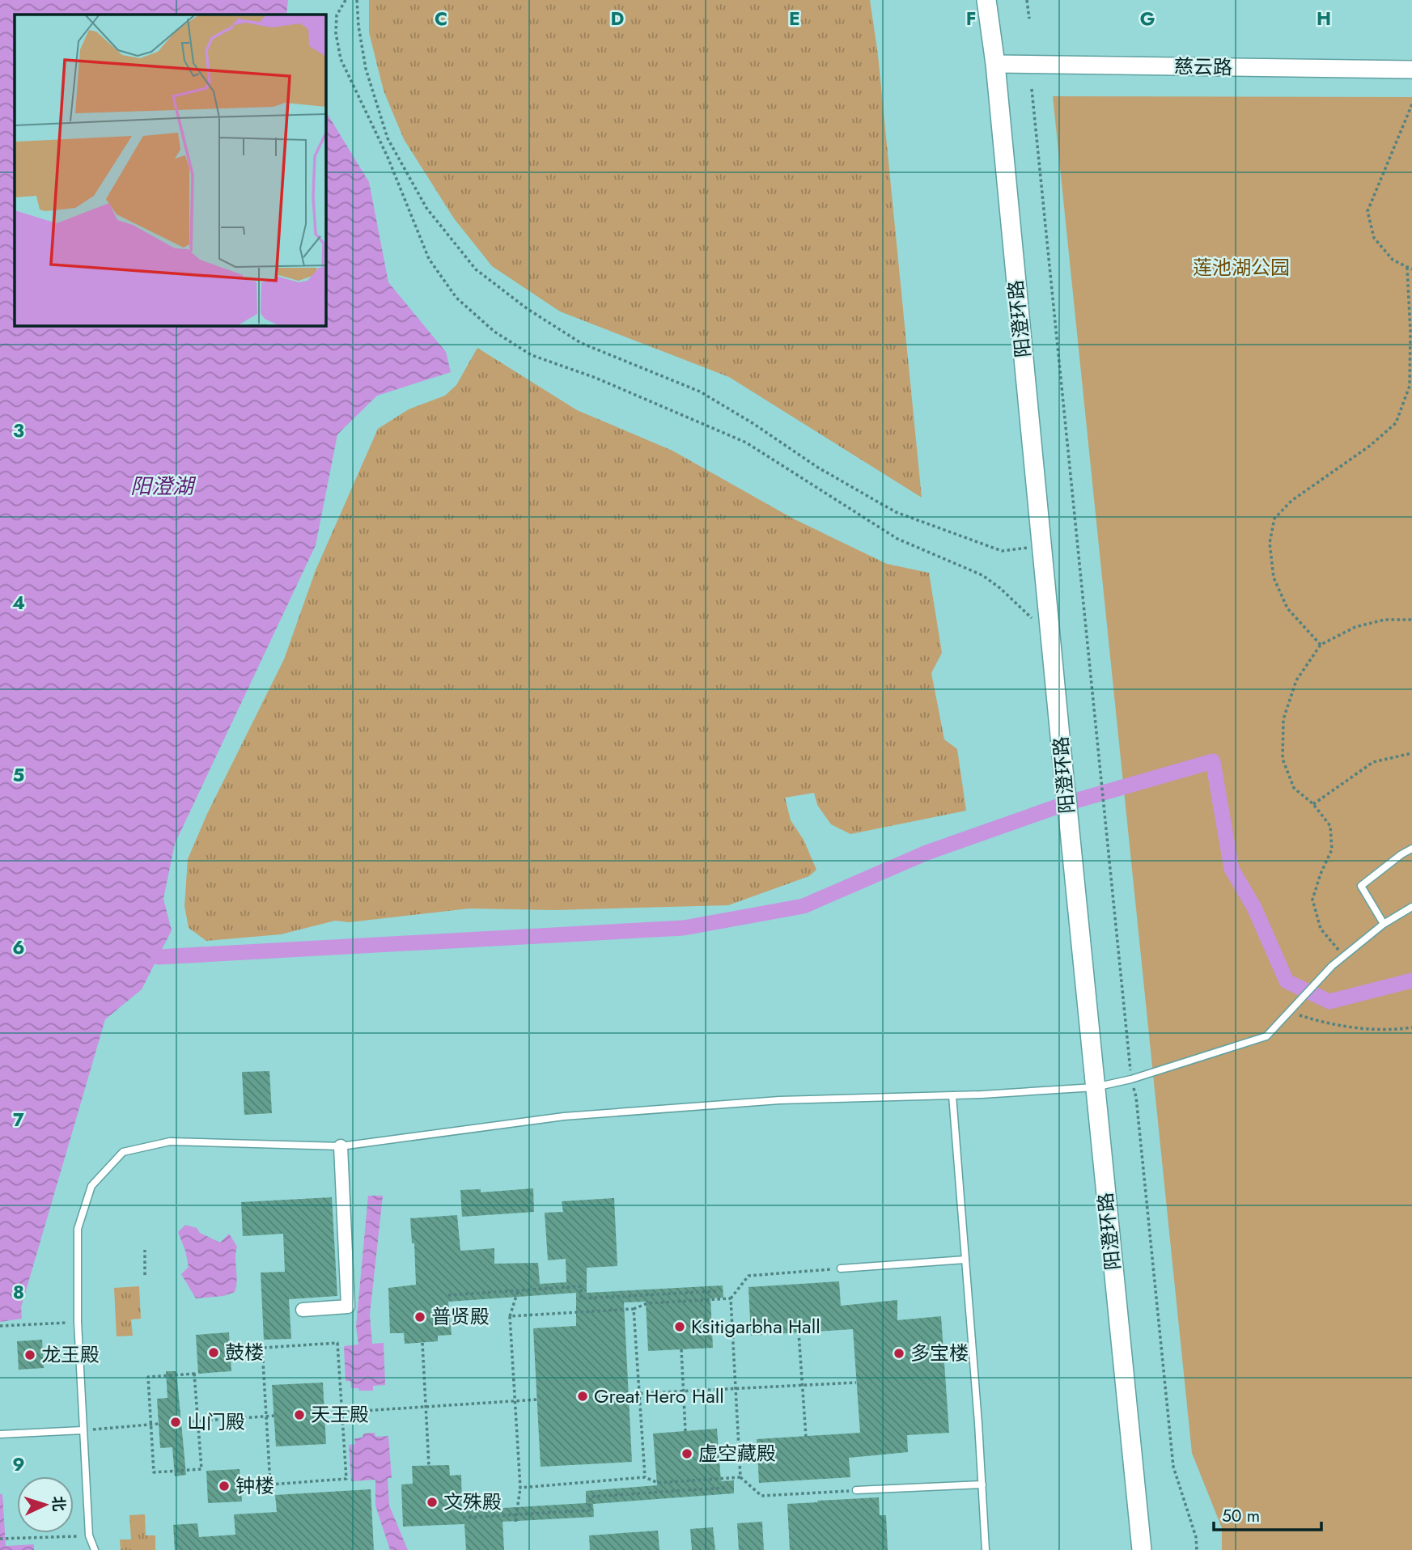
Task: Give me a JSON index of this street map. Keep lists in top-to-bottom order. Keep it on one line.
{"streets":{"main road":["阳澄环路"],"street":["慈云路"]},"crossings":[["慈云路","阳澄环路"]],"water":["阳澄湖"],"parks":["莲池湖公园"],"places":["普贤殿","Ksitigarbha Hall","鼓楼","多宝楼","龙王殿","Great Hero Hall","天王殿","山门殿","虚空藏殿","钟楼","文殊殿"],"scale_bar":"50 m","north":"right","grid":{"columns":["C","D","E","F","G","H"],"rows":["3","4","5","6","7","8","9"]}}
